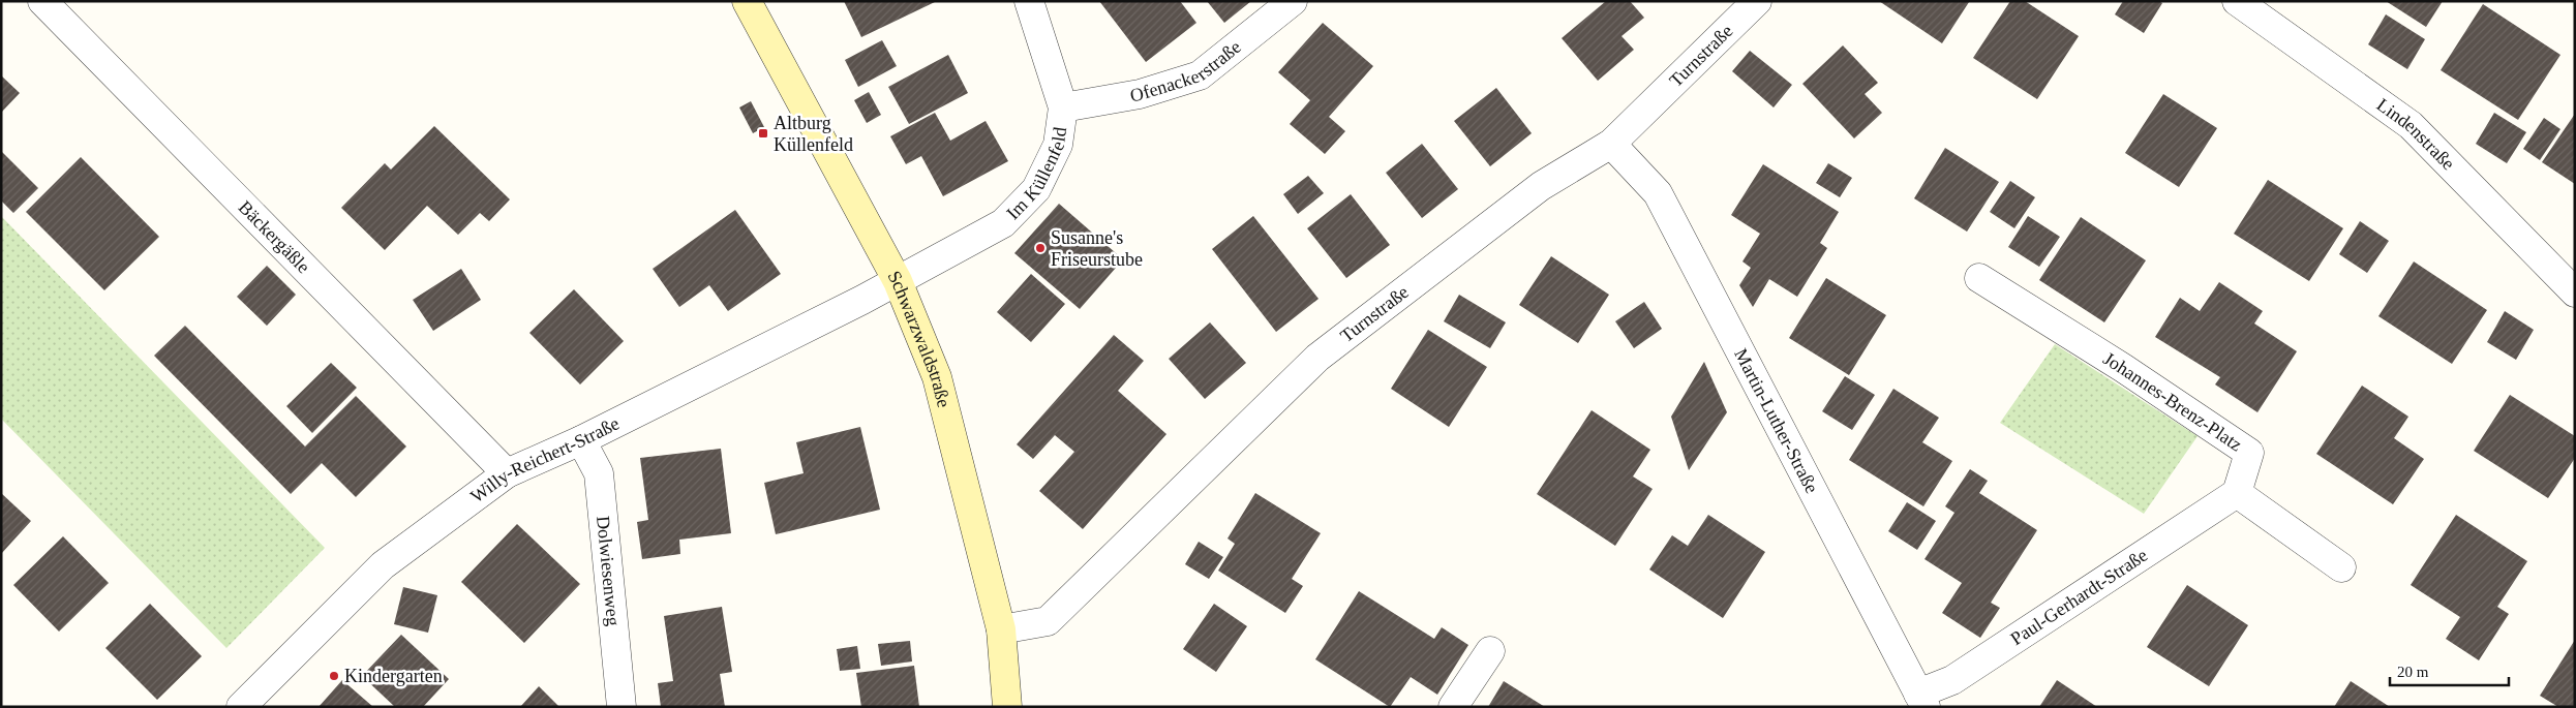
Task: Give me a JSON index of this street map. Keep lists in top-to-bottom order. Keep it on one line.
{"streets":{"street":["Turnstraße","Ofenackerstraße","Lindenstraße","Im Küllenfeld","Bäckergäßle","Schwarzwaldstraße","Johannes-Brenz-Platz","Martin-Luther-Straße","Willy-Reichert-Straße","Dolwiesenweg","Paul-Gerhardt-Straße"]},"crossings":[["Turnstraße","Schwarzwaldstraße"],["Turnstraße","Martin-Luther-Straße"],["Ofenackerstraße","Im Küllenfeld"],["Im Küllenfeld","Schwarzwaldstraße"],["Im Küllenfeld","Willy-Reichert-Straße"],["Bäckergäßle","Willy-Reichert-Straße"],["Schwarzwaldstraße","Willy-Reichert-Straße"],["Johannes-Brenz-Platz","Paul-Gerhardt-Straße"],["Martin-Luther-Straße","Paul-Gerhardt-Straße"],["Willy-Reichert-Straße","Dolwiesenweg"]],"places":{"transit":["Altburg Küllenfeld"],"other":["Susanne's Friseurstube","Kindergarten"]},"scale_bar":"20 m"}
